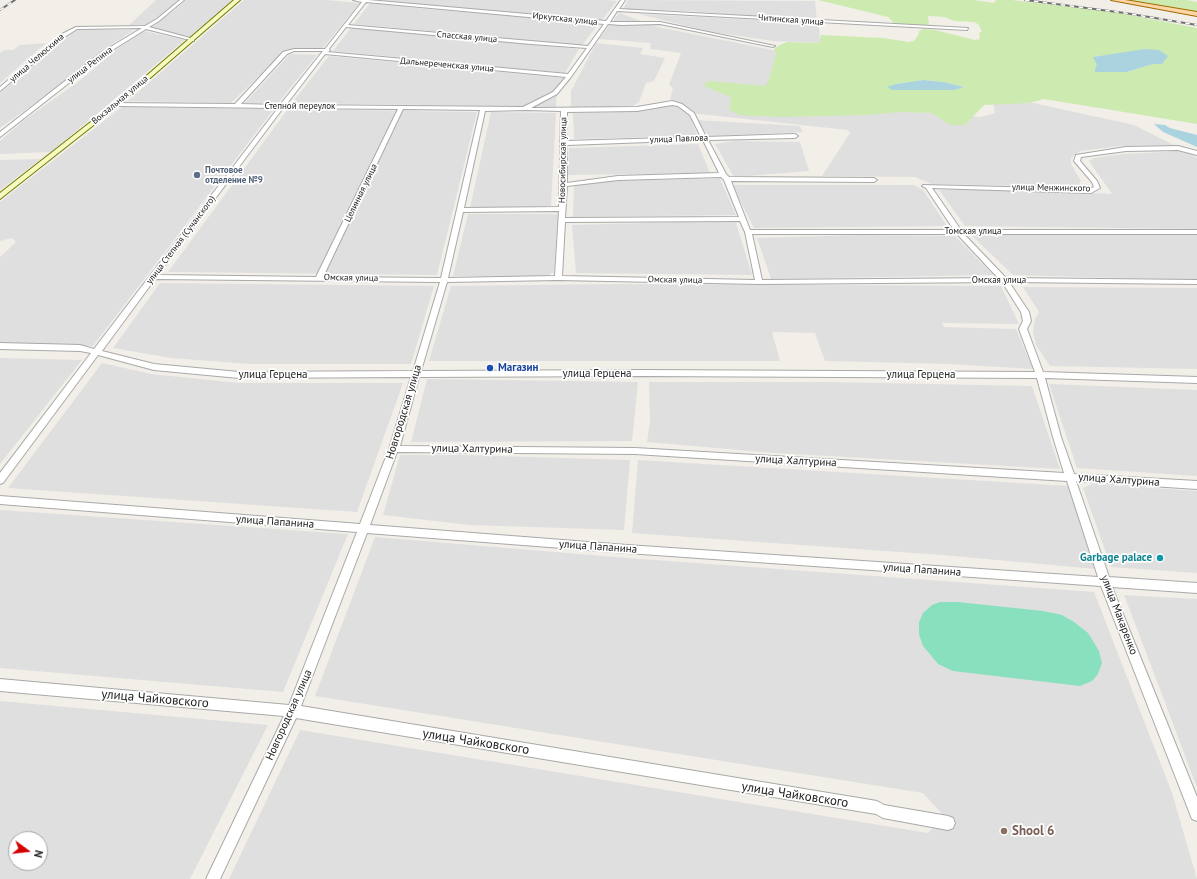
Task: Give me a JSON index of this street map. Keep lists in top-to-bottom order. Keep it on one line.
{"streets":{"main road":["Вокзальная улица"],"street":["Иркутская улица","Читинская улица","Спасская улица","улица Челюскина","улица Репина","Дальнереченская улица","Степной переулок","улица Павлова","Новосибирская улица","улица Менжинского","Целинная улица","Томская улица","улица Степная (Сучанского)","Омская улица","улица Герцена","Новгородская улица","улица Халтурина","улица Папанина","улица Макаренко","улица Чайковского"]},"crossings":[["Иркутская улица","улица Степная (Сучанского)"],["Спасская улица","улица Степная (Сучанского)"],["улица Челюскина","улица Репина"],["улица Челюскина","Вокзальная улица"],["Дальнереченская улица","Степной переулок"],["Дальнереченская улица","улица Степная (Сучанского)"],["Вокзальная улица","Степной переулок"],["Степной переулок","Целинная улица"],["Степной переулок","улица Степная (Сучанского)"],["Степной переулок","Новгородская улица"],["улица Павлова","Новосибирская улица"],["Новосибирская улица","Омская улица"],["улица Менжинского","улица Макаренко"],["Целинная улица","Омская улица"],["Томская улица","улица Макаренко"],["улица Степная (Сучанского)","Омская улица"],["улица Степная (Сучанского)","улица Герцена"],["Омская улица","Новгородская улица"],["Омская улица","улица Макаренко"],["улица Герцена","Новгородская улица"],["улица Герцена","улица Макаренко"],["Новгородская улица","улица Халтурина"],["Новгородская улица","улица Папанина"],["Новгородская улица","улица Чайковского"],["улица Халтурина","улица Макаренко"],["улица Папанина","улица Макаренко"]],"places":["Почтовое отделение №9","Магазин","Garbage palace","Shool 6"],"north":"right"}
